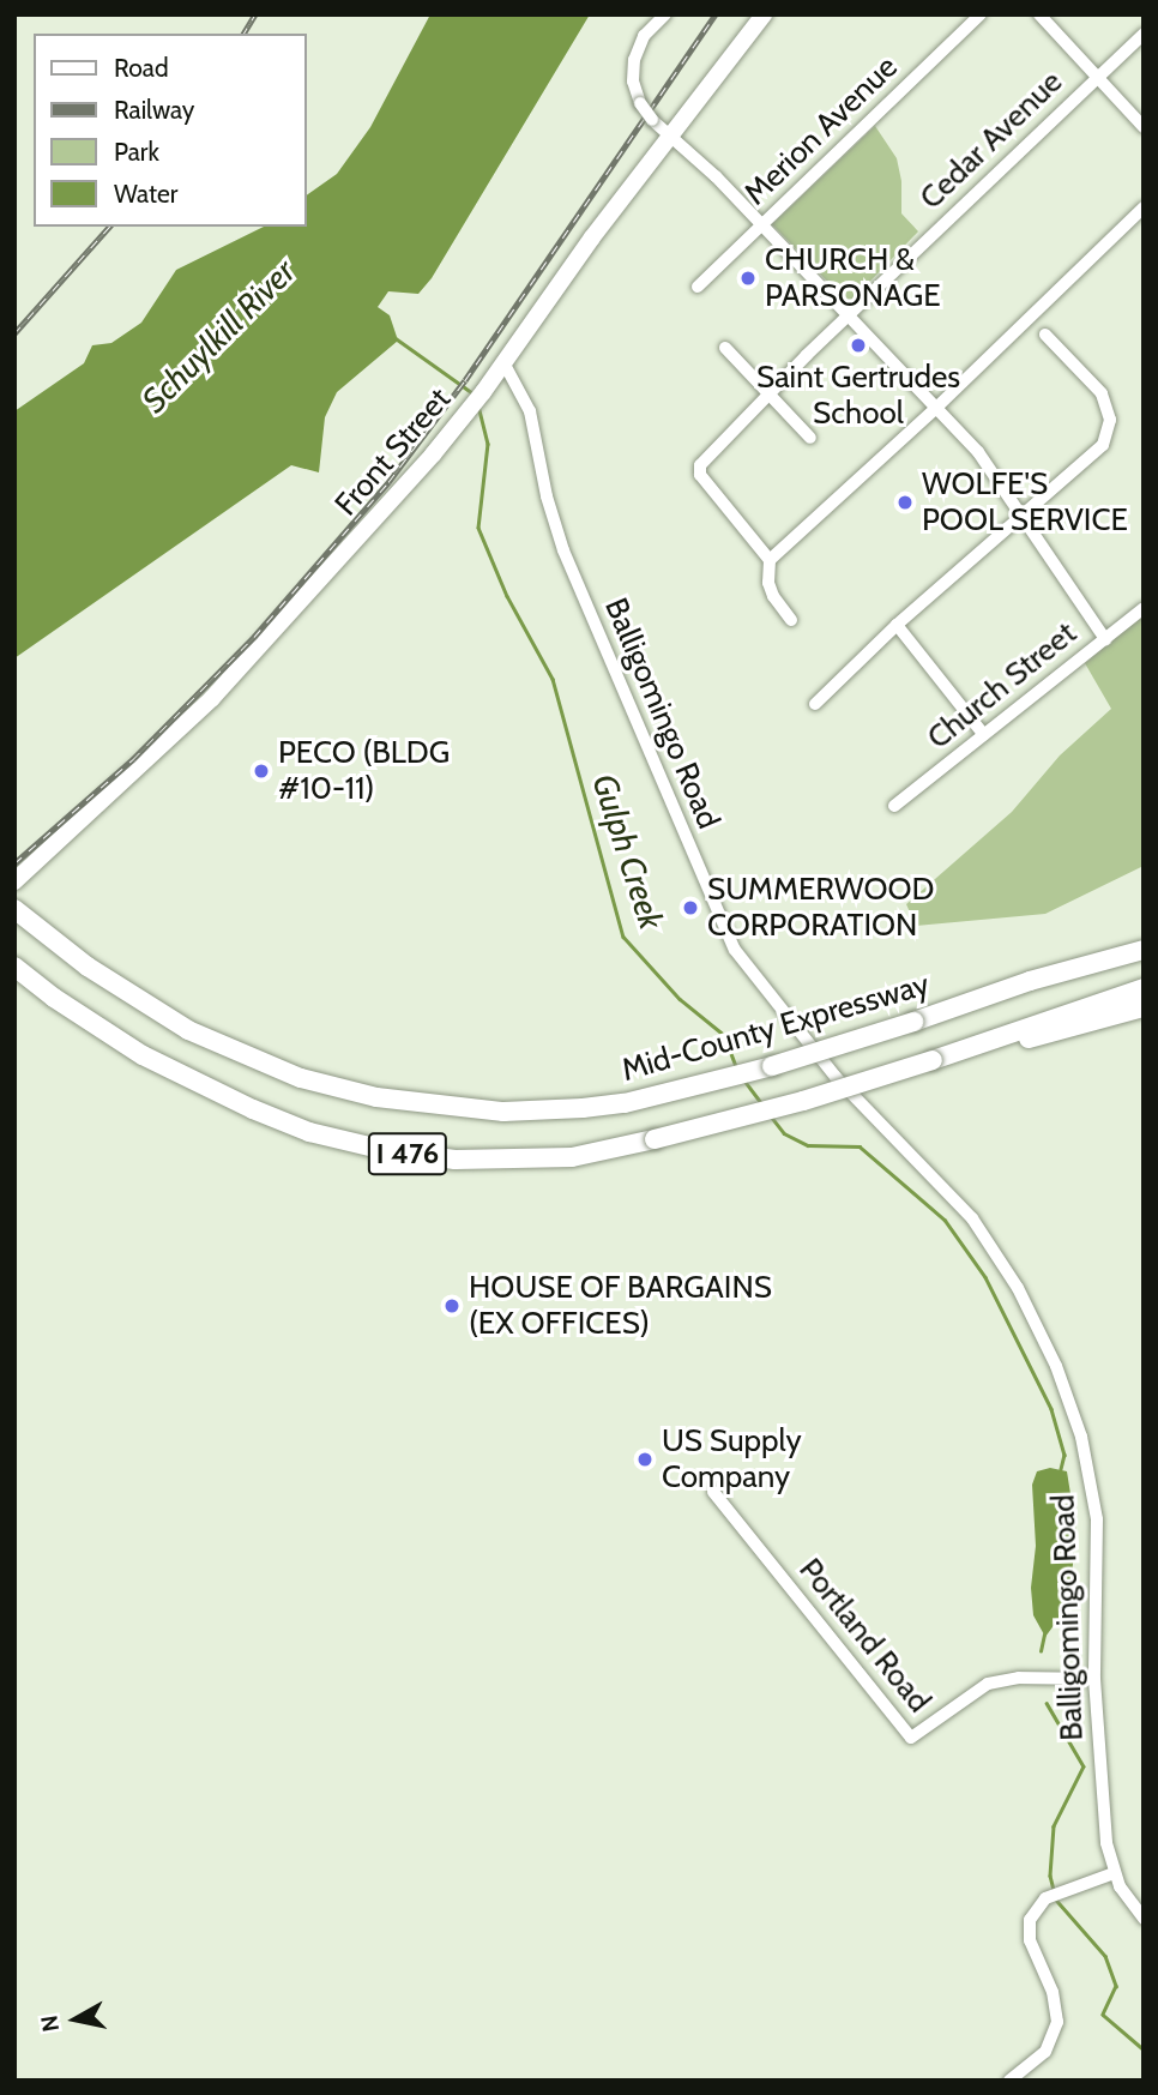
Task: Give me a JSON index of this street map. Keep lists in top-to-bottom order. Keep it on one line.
{"streets":{"highway":["Mid-County Expressway","I 476"],"main road":["Front Street"],"street":["Merion Avenue","Cedar Avenue","Church Street","Balligomingo Road","Portland Road"]},"crossings":[["Front Street","Balligomingo Road"],["Balligomingo Road","Portland Road"]],"water":["Schuylkill River","Gulph Creek"],"places":["CHURCH & PARSONAGE","Saint Gertrudes School","WOLFE'S POOL SERVICE","PECO (BLDG #10-11)","SUMMERWOOD CORPORATION","HOUSE OF BARGAINS (EX OFFICES)","US Supply Company"],"legend":["Road","Railway","Park","Water"],"north":"left"}
